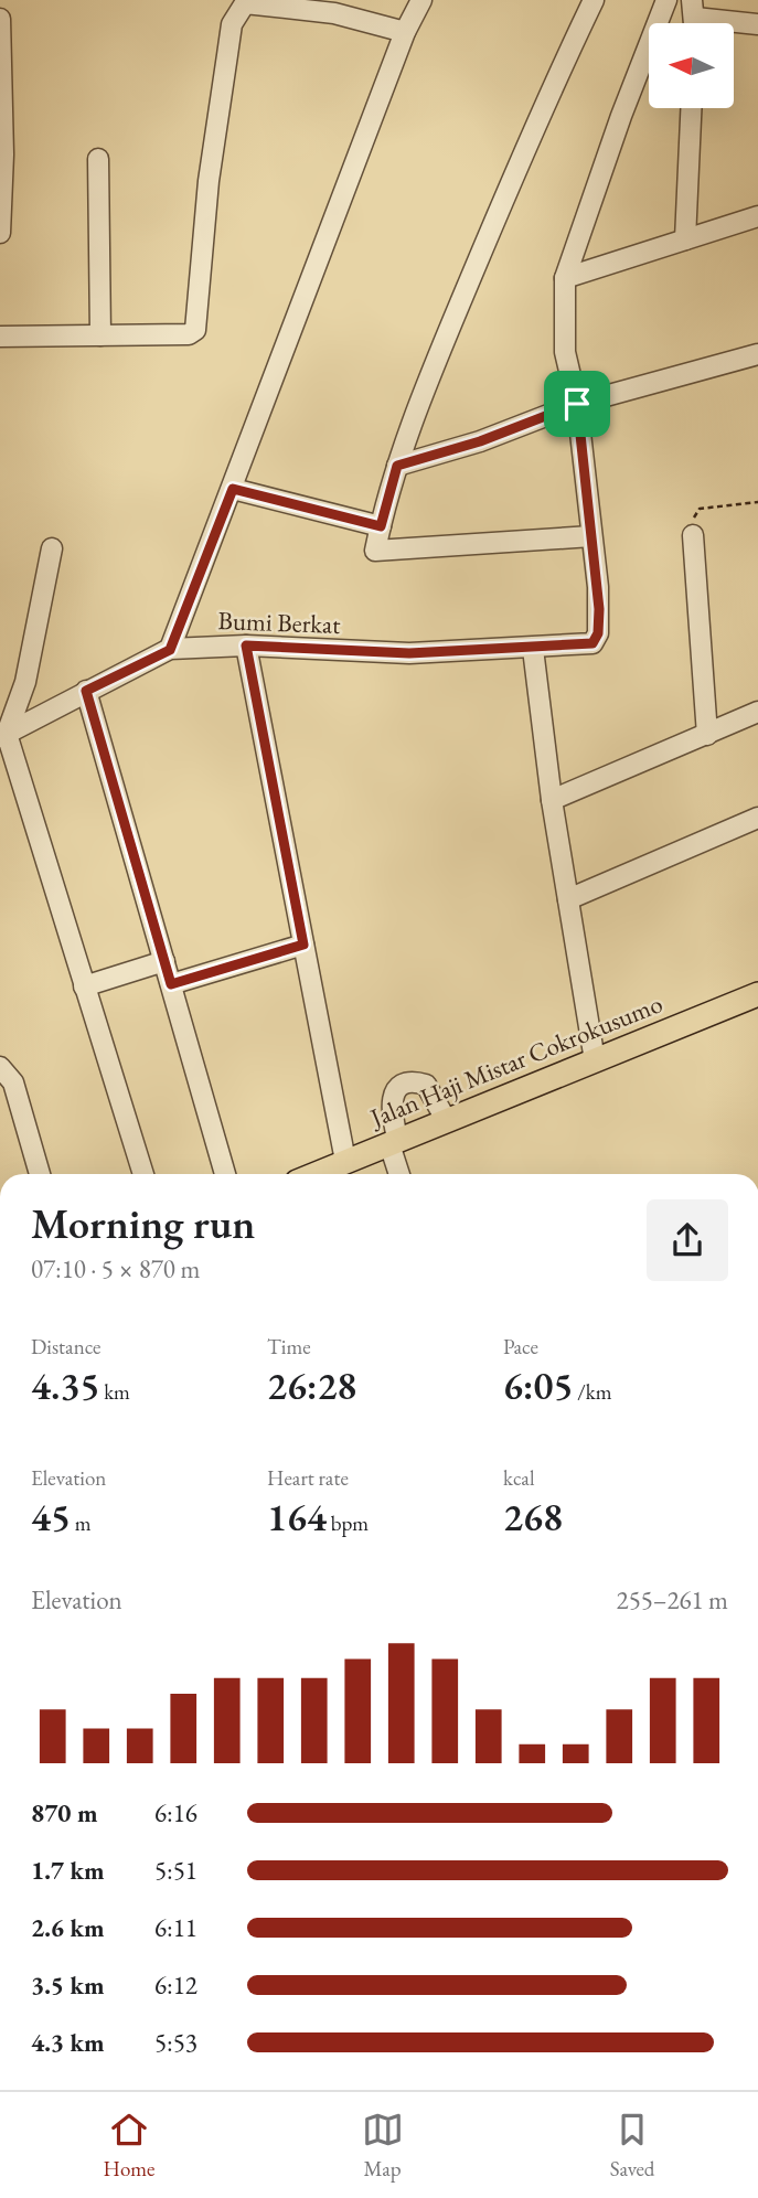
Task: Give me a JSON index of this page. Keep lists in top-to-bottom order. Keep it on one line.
{"streets":{"main road":["Jalan Haji Mistar Cokrokusumo"],"street":["Bumi Berkat"]},"north":"left","page":{"heading":["Morning run","07:10 · 5 × 870 m"],"stats":[["Distance","4.35 km"],["Time","26:28"],["Pace","6:05 /km"],["Elevation","45 m"],["Heart rate","164 bpm"],["kcal","268"]],"chart":["Elevation","255–261 m"],"list":[{"name":"870 m","note":"6:16"},{"name":"1.7 km","note":"5:51"},{"name":"2.6 km","note":"6:11"},{"name":"3.5 km","note":"6:12"},{"name":"4.3 km","note":"5:53"}],"tabs":["Home","Map","Saved"]}}
